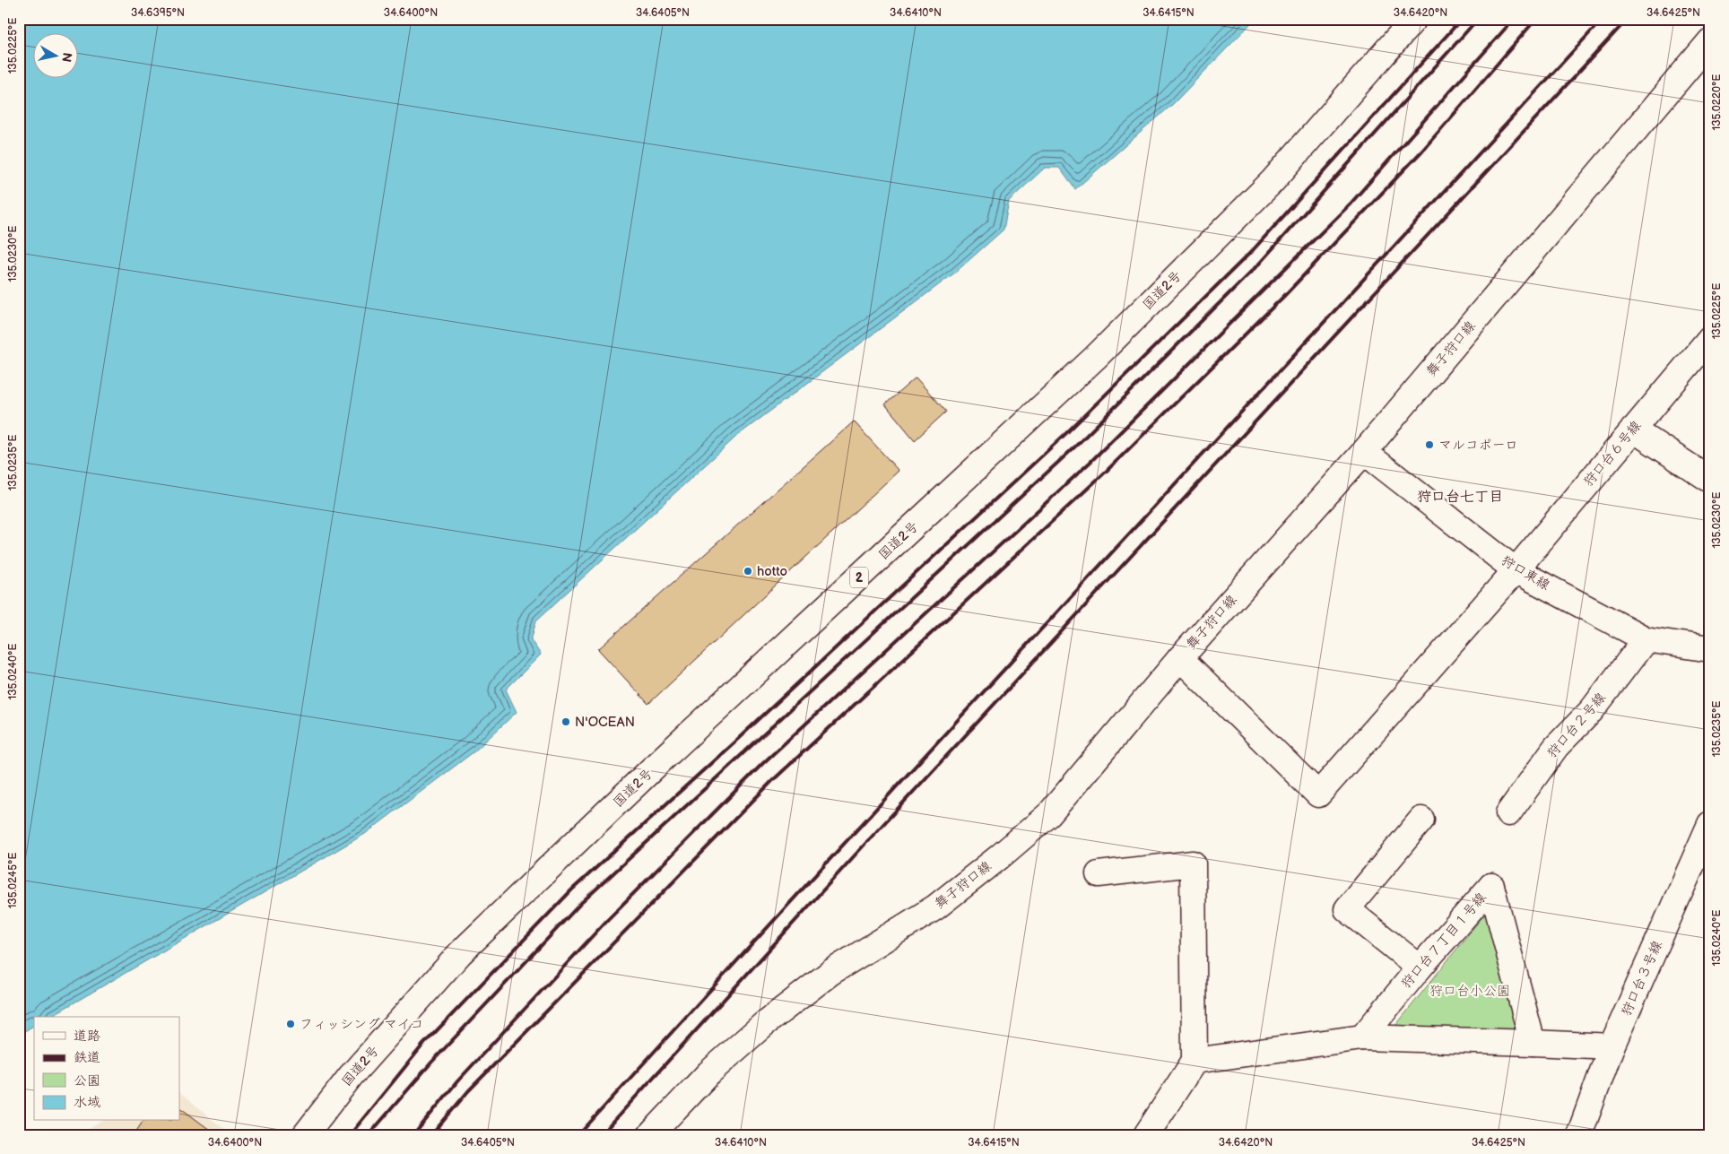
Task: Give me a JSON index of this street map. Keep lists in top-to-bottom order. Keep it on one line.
{"streets":{"main road":["国道2号","舞子狩口線","狩口台６号線","狩口東線","2","狩口台２号線","狩口台７丁目１号線","狩口台３号線"]},"crossings":[["舞子狩口線","狩口台６号線"],["舞子狩口線","狩口東線"],["狩口台６号線","狩口東線"],["狩口東線","狩口台２号線"]],"districts":["狩口台七丁目"],"parks":["狩口台小公園"],"places":["マルコポーロ","hotto","N'OCEAN","フィッシング マイコ"],"legend":["道路","鉄道","公園","水域"],"north":"right","coordinates":["34.6395°N","34.6400°N","34.6405°N","34.6410°N","34.6415°N","34.6420°N","34.6425°N","135.0225°E","135.0220°E","135.0230°E","135.0235°E","135.0240°E","135.0245°E"]}
